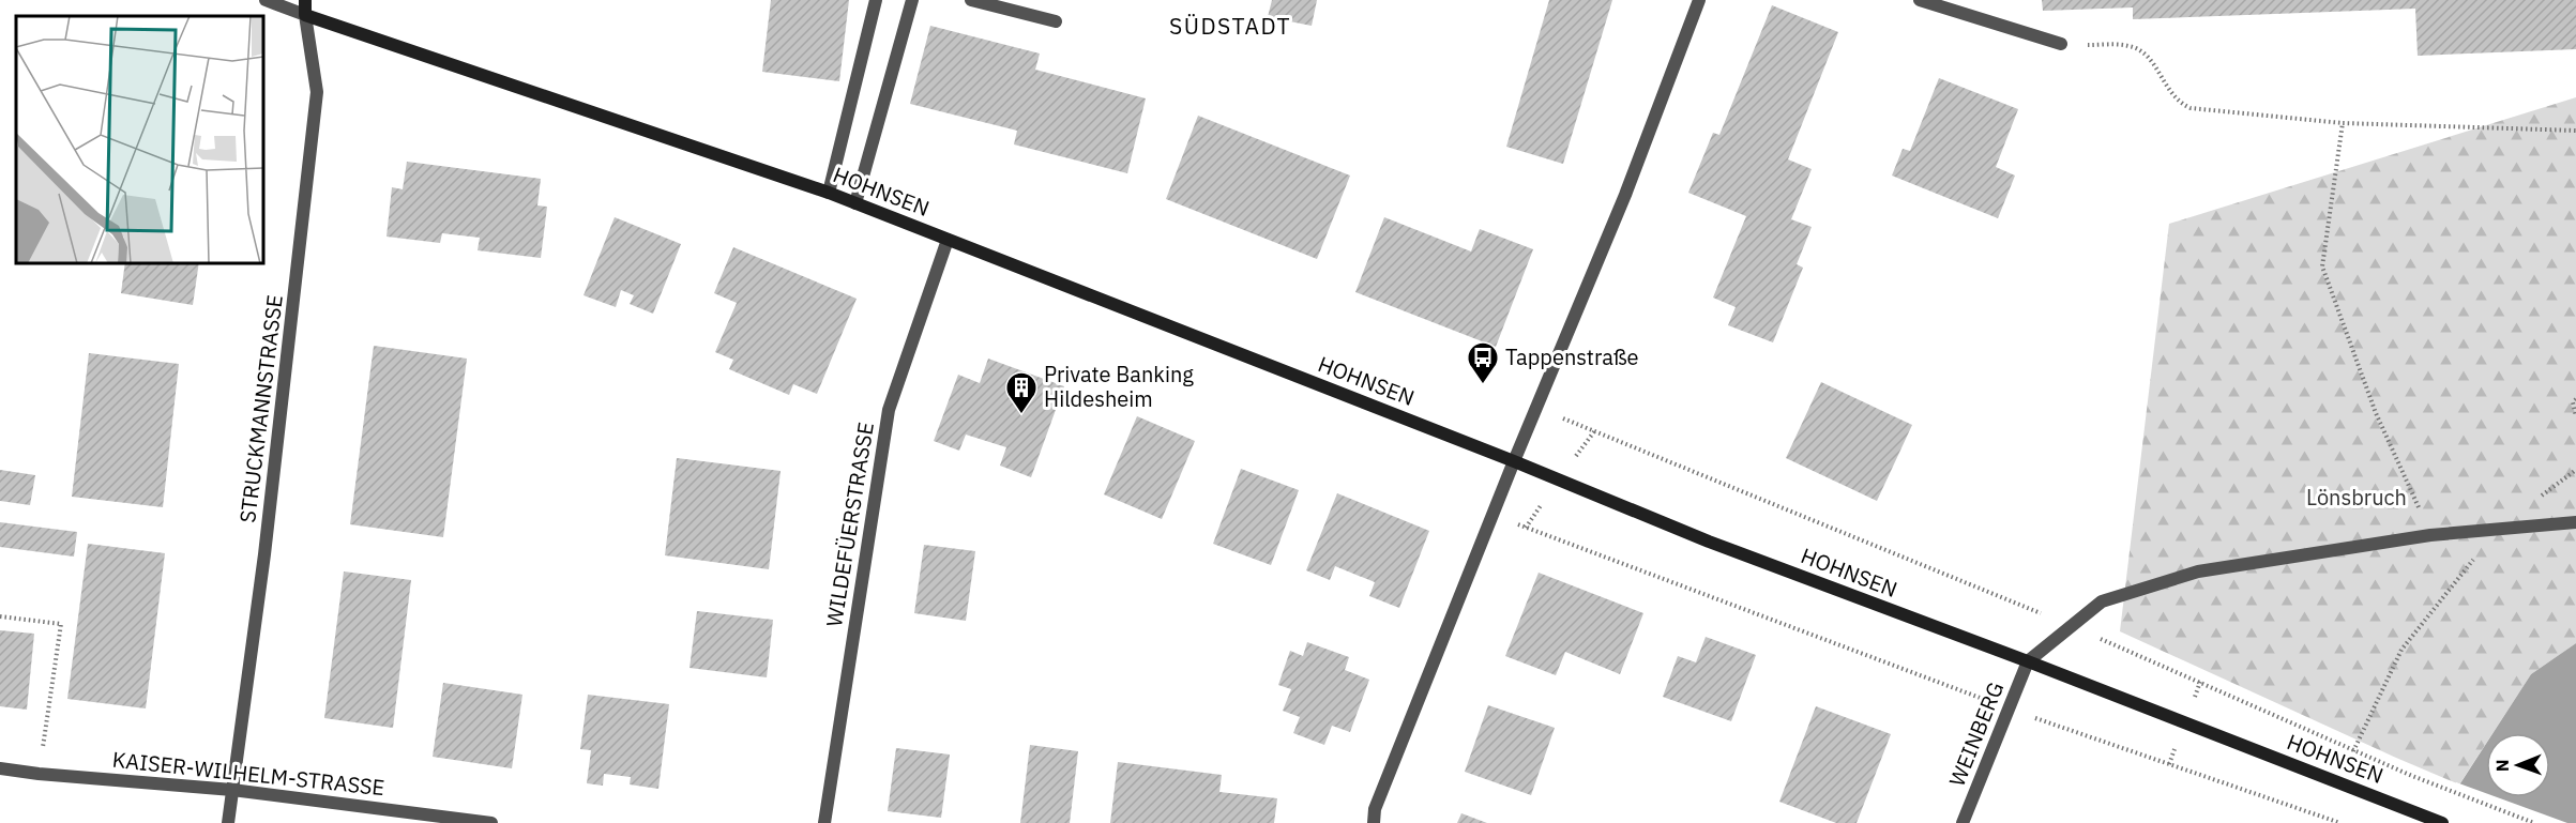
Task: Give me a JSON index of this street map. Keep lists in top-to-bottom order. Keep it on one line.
{"streets":{"main road":["HOHNSEN","STRUCKMANNSTRASSE"],"street":["WILDEFÜERSTRASSE","WEINBERG","KAISER-WILHELM-STRASSE"]},"crossings":[["HOHNSEN","STRUCKMANNSTRASSE"],["HOHNSEN","WILDEFÜERSTRASSE"],["HOHNSEN","WEINBERG"],["STRUCKMANNSTRASSE","KAISER-WILHELM-STRASSE"]],"districts":["SÜDSTADT"],"parks":["Lönsbruch"],"places":{"bus stop":["Tappenstraße"],"building":["Private Banking Hildesheim"]},"north":"left"}
